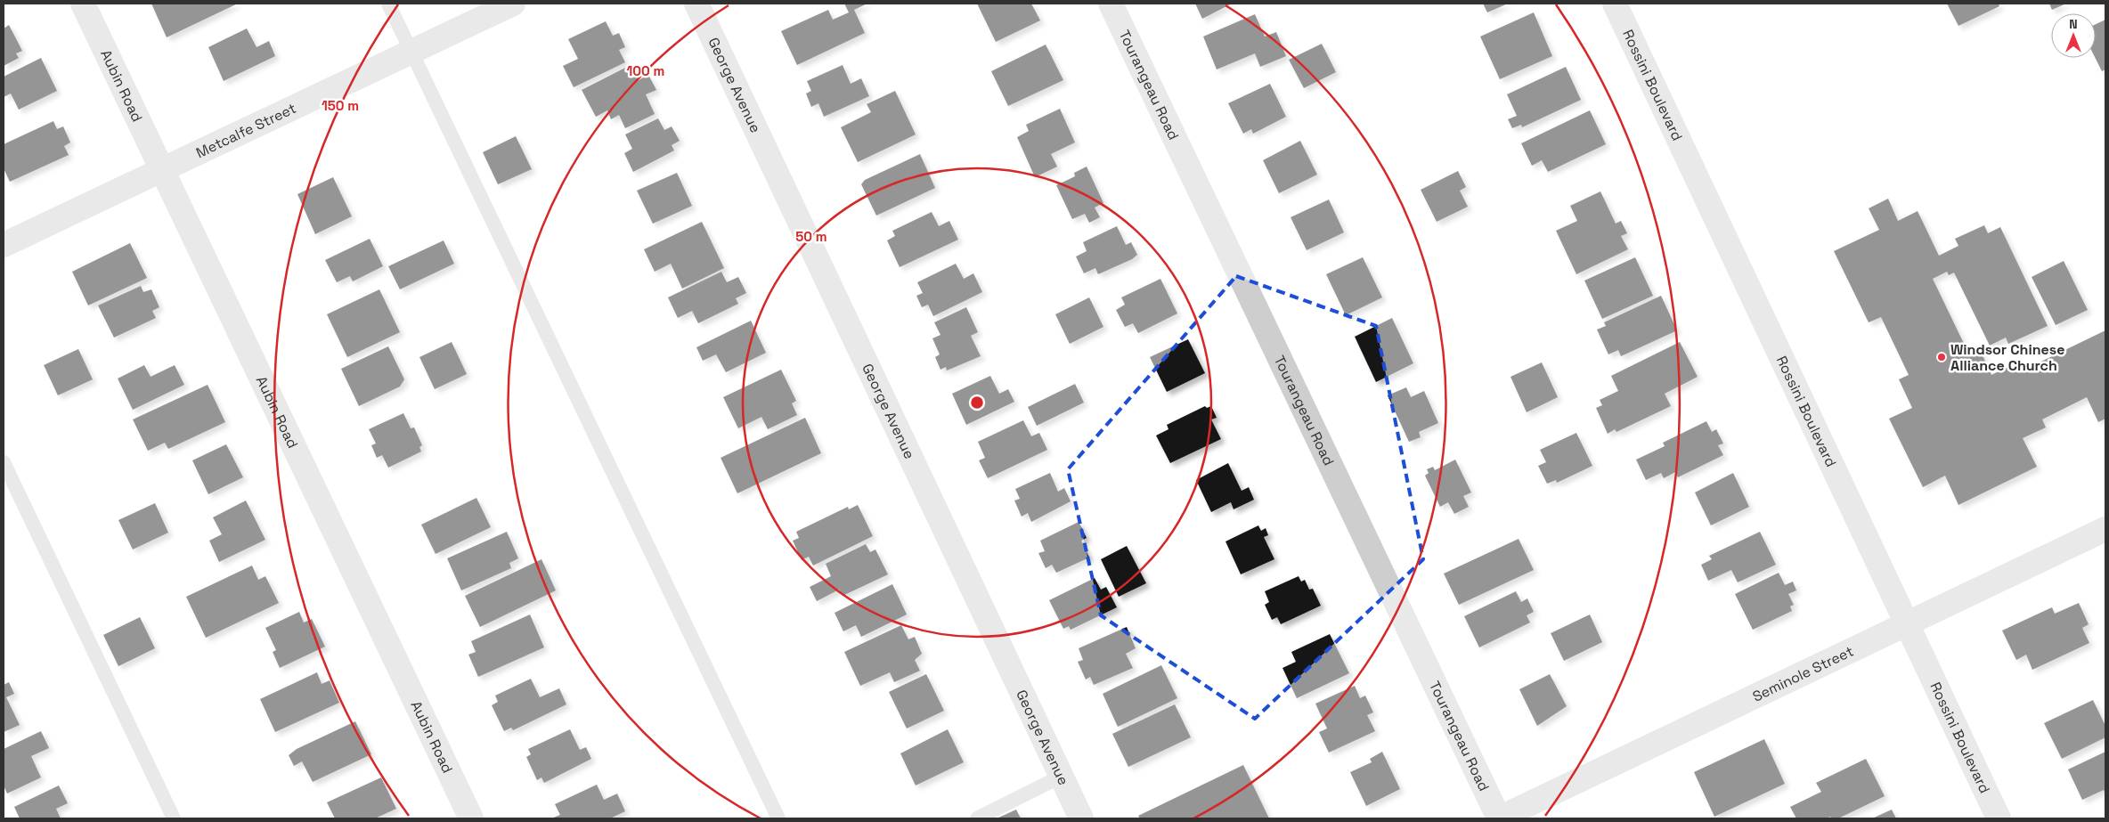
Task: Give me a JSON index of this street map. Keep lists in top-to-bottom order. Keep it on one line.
{"streets":{"street":["George Avenue","Rossini Boulevard","Aubin Road","Tourangeau Road","Metcalfe Street","Seminole Street"]},"crossings":[["Rossini Boulevard","Seminole Street"],["Aubin Road","Metcalfe Street"],["Tourangeau Road","Seminole Street"]],"places":["Windsor Chinese Alliance Church"],"north":"top","rings":["100 m","150 m","50 m"]}
